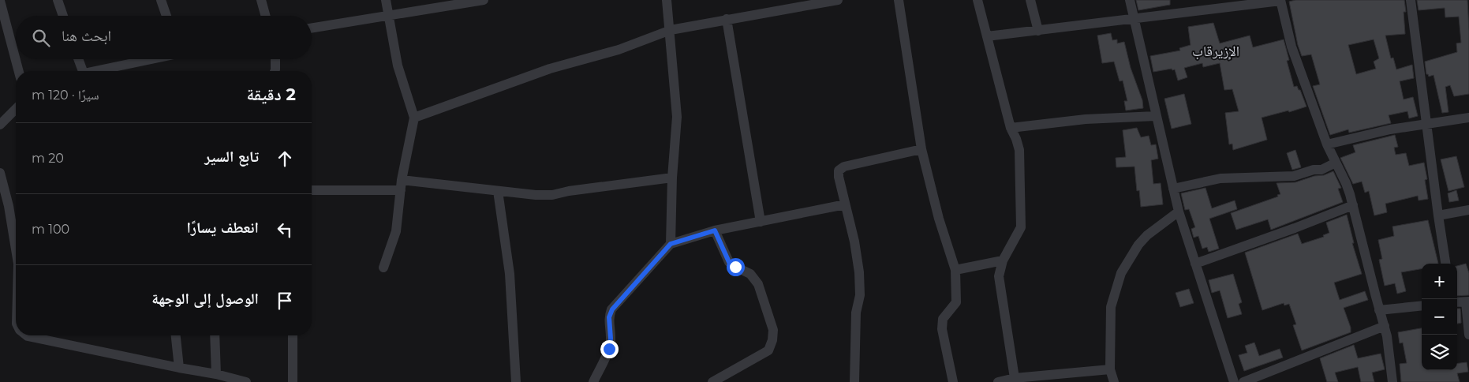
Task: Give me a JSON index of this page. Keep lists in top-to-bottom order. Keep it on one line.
{"districts":["الإزيرقاب"],"page":{"search":"ابحث هنا","heading":["2 دقيقة","سيرًا · 120 m"],"list":[["تابع السير","20 m"],["انعطف يسارًا","100 m"],"الوصول إلى الوجهة"],"map_buttons":["+","−"]}}
